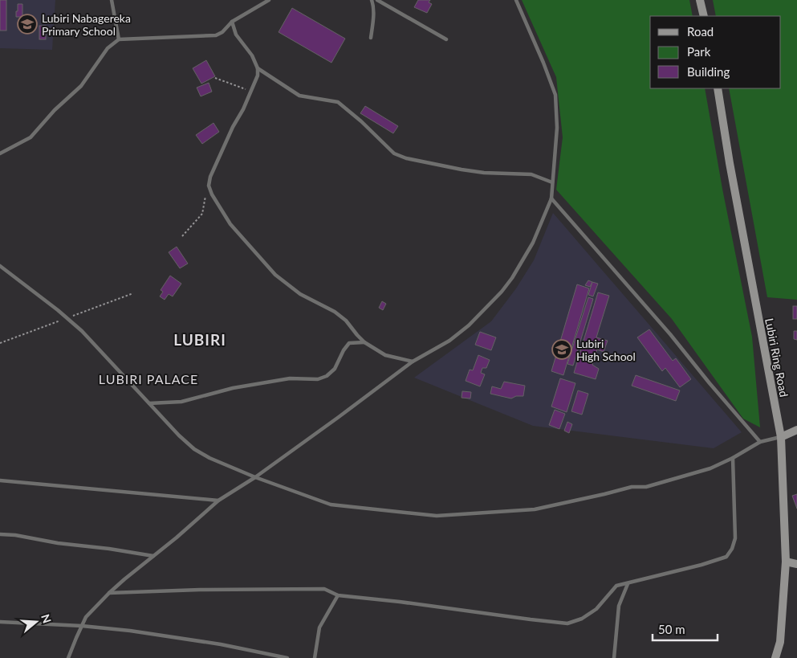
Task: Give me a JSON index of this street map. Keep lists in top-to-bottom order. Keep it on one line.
{"streets":{"main road":["Lubiri Ring Road"]},"districts":["LUBIRI","LUBIRI PALACE"],"places":{"school or university":["Lubiri Nabagereka Primary School","Lubiri High School"]},"legend":["Road","Park","Building"],"scale_bar":"50 m","north":"right"}
